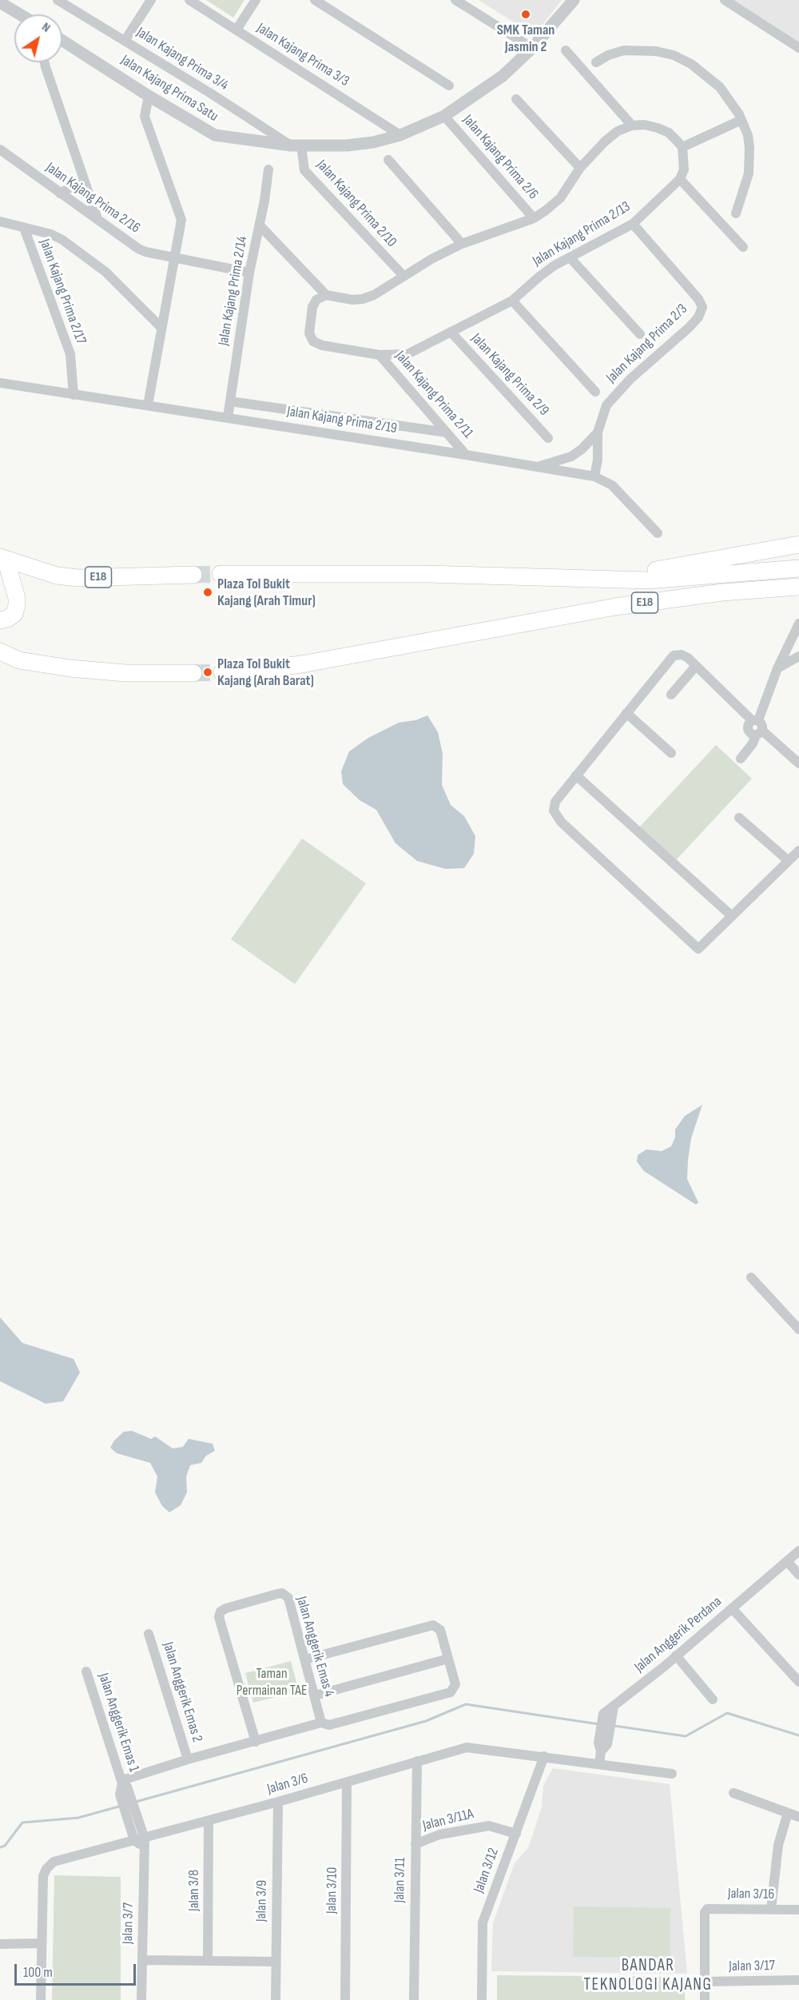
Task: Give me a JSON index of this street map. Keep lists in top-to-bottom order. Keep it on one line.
{"streets":{"highway":["E18"],"street":["Jalan Kajang Prima 3/3","Jalan Kajang Prima 3/4","Jalan Kajang Prima Satu","Jalan Kajang Prima 2/6","Jalan Kajang Prima 2/16","Jalan Kajang Prima 2/10","Jalan Kajang Prima 2/13","Jalan Kajang Prima 2/14","Jalan Kajang Prima 2/17","Jalan Kajang Prima 2/3","Jalan Kajang Prima 2/9","Jalan Kajang Prima 2/11","Jalan Kajang Prima 2/19","Jalan Anggerik Perdana","Jalan Anggerik Emas 4","Jalan Anggerik Emas 2","Jalan Anggerik Emas 1","Jalan 3/6","Jalan 3/11A","Jalan 3/12","Jalan 3/11","Jalan 3/8","Jalan 3/10","Jalan 3/16","Jalan 3/9","Jalan 3/7","Jalan 3/17"]},"crossings":[["Jalan Kajang Prima 3/3","Jalan Kajang Prima Satu"],["Jalan Kajang Prima 3/4","Jalan Kajang Prima Satu"],["Jalan Kajang Prima 3/4","Jalan Kajang Prima 2/10"],["Jalan Kajang Prima Satu","Jalan Kajang Prima 2/6"],["Jalan Kajang Prima Satu","Jalan Kajang Prima 2/10"],["Jalan Kajang Prima 2/16","Jalan Kajang Prima 2/14"],["Jalan Kajang Prima 2/13","Jalan Kajang Prima 2/3"],["Jalan Kajang Prima 2/13","Jalan Kajang Prima 2/9"],["Jalan Kajang Prima 2/13","Jalan Kajang Prima 2/11"],["Jalan Kajang Prima 2/14","Jalan Kajang Prima 2/19"],["Jalan Kajang Prima 2/17","Jalan Kajang Prima 2/19"],["Jalan Kajang Prima 2/3","Jalan Kajang Prima 2/19"],["Jalan Kajang Prima 2/11","Jalan Kajang Prima 2/19"],["Jalan Anggerik Perdana","Jalan 3/6"],["Jalan Anggerik Emas 1","Jalan 3/6"],["Jalan Anggerik Emas 1","Jalan 3/7"],["Jalan 3/6","Jalan 3/12"],["Jalan 3/6","Jalan 3/11"],["Jalan 3/6","Jalan 3/8"],["Jalan 3/6","Jalan 3/10"],["Jalan 3/6","Jalan 3/9"],["Jalan 3/6","Jalan 3/7"],["Jalan 3/11A","Jalan 3/12"],["Jalan 3/11A","Jalan 3/11"],["Jalan 3/16","Jalan 3/17"]],"districts":["BANDAR TEKNOLOGI KAJANG"],"parks":["Taman Permainan TAE"],"places":["SMK Taman Jasmin 2","Plaza Tol Bukit Kajang (Arah Timur)","Plaza Tol Bukit Kajang (Arah Barat)"],"scale_bar":"100 m","north":"top right"}
